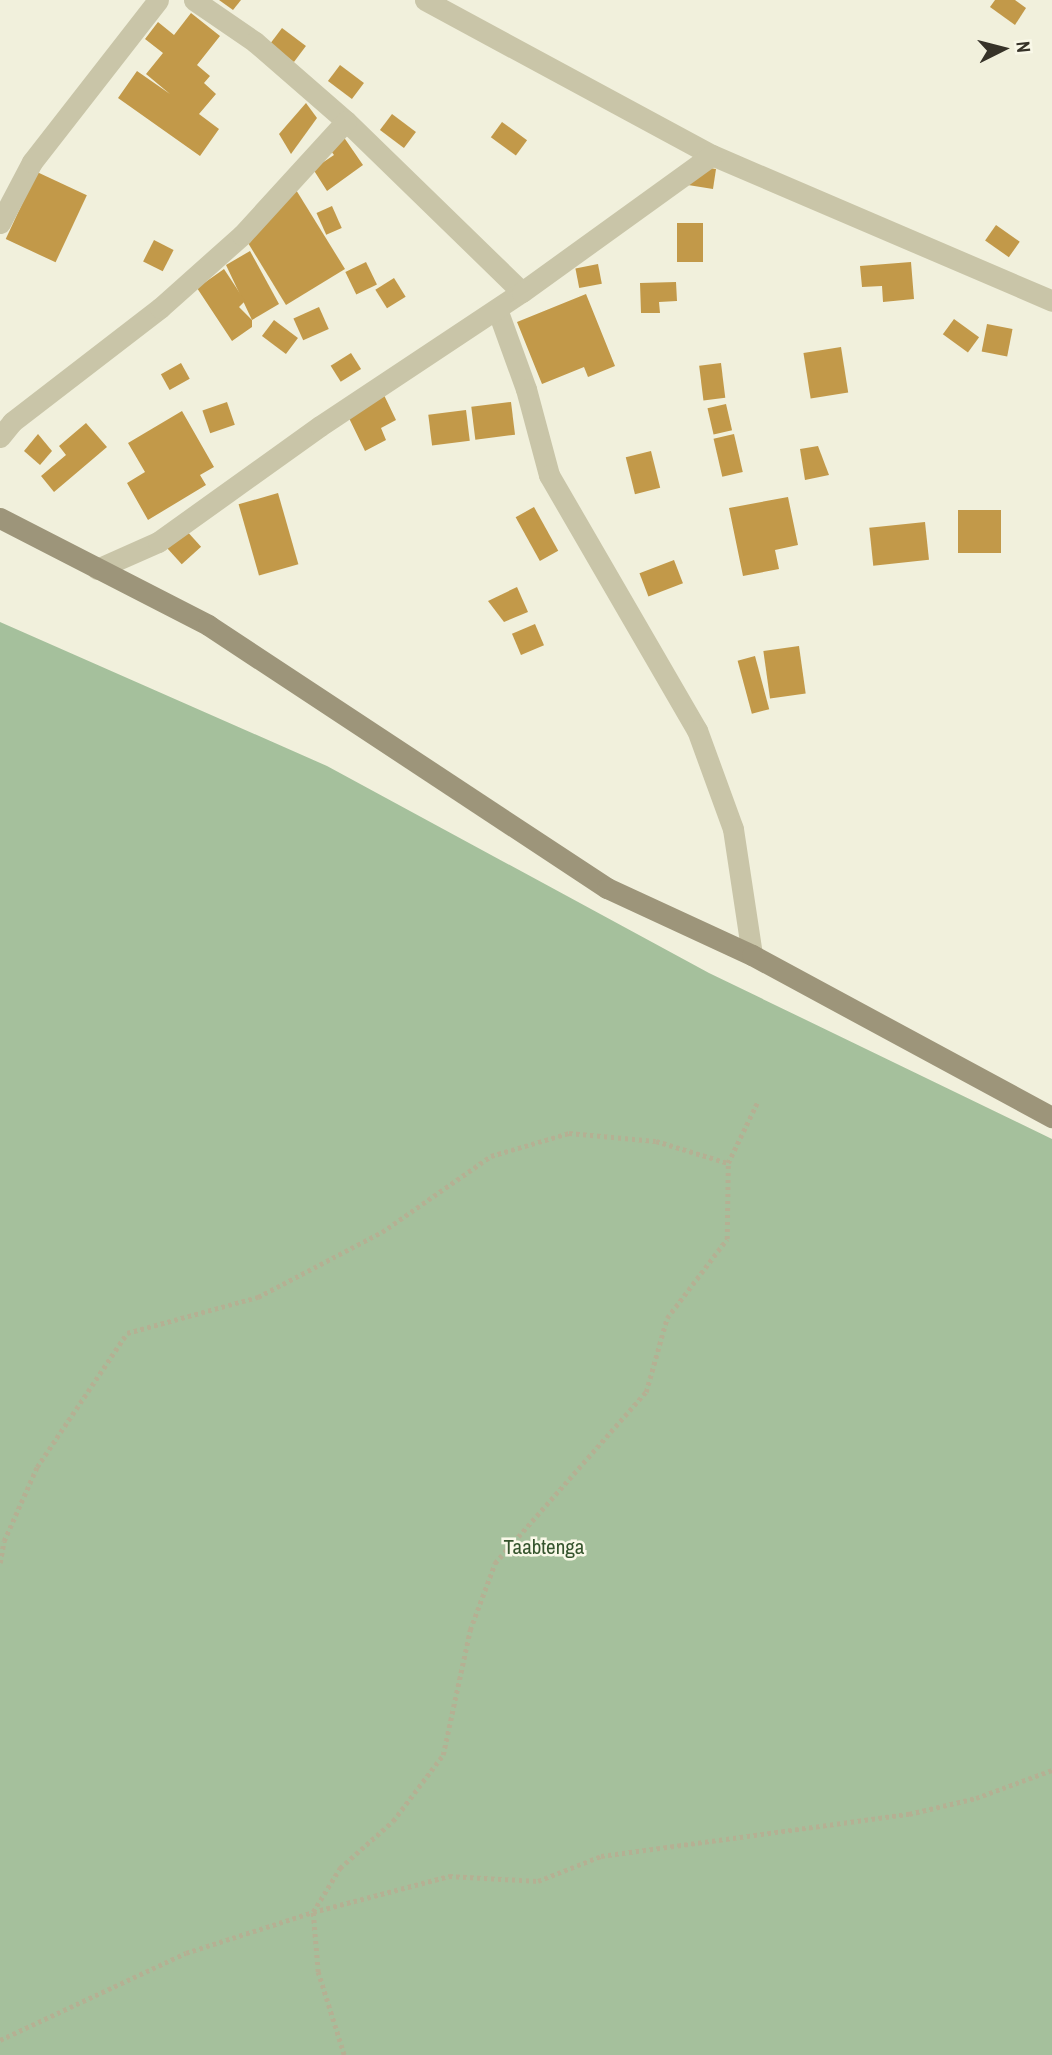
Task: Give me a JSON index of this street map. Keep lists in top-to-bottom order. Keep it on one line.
{"parks":["Taabtenga"],"north":"right"}
